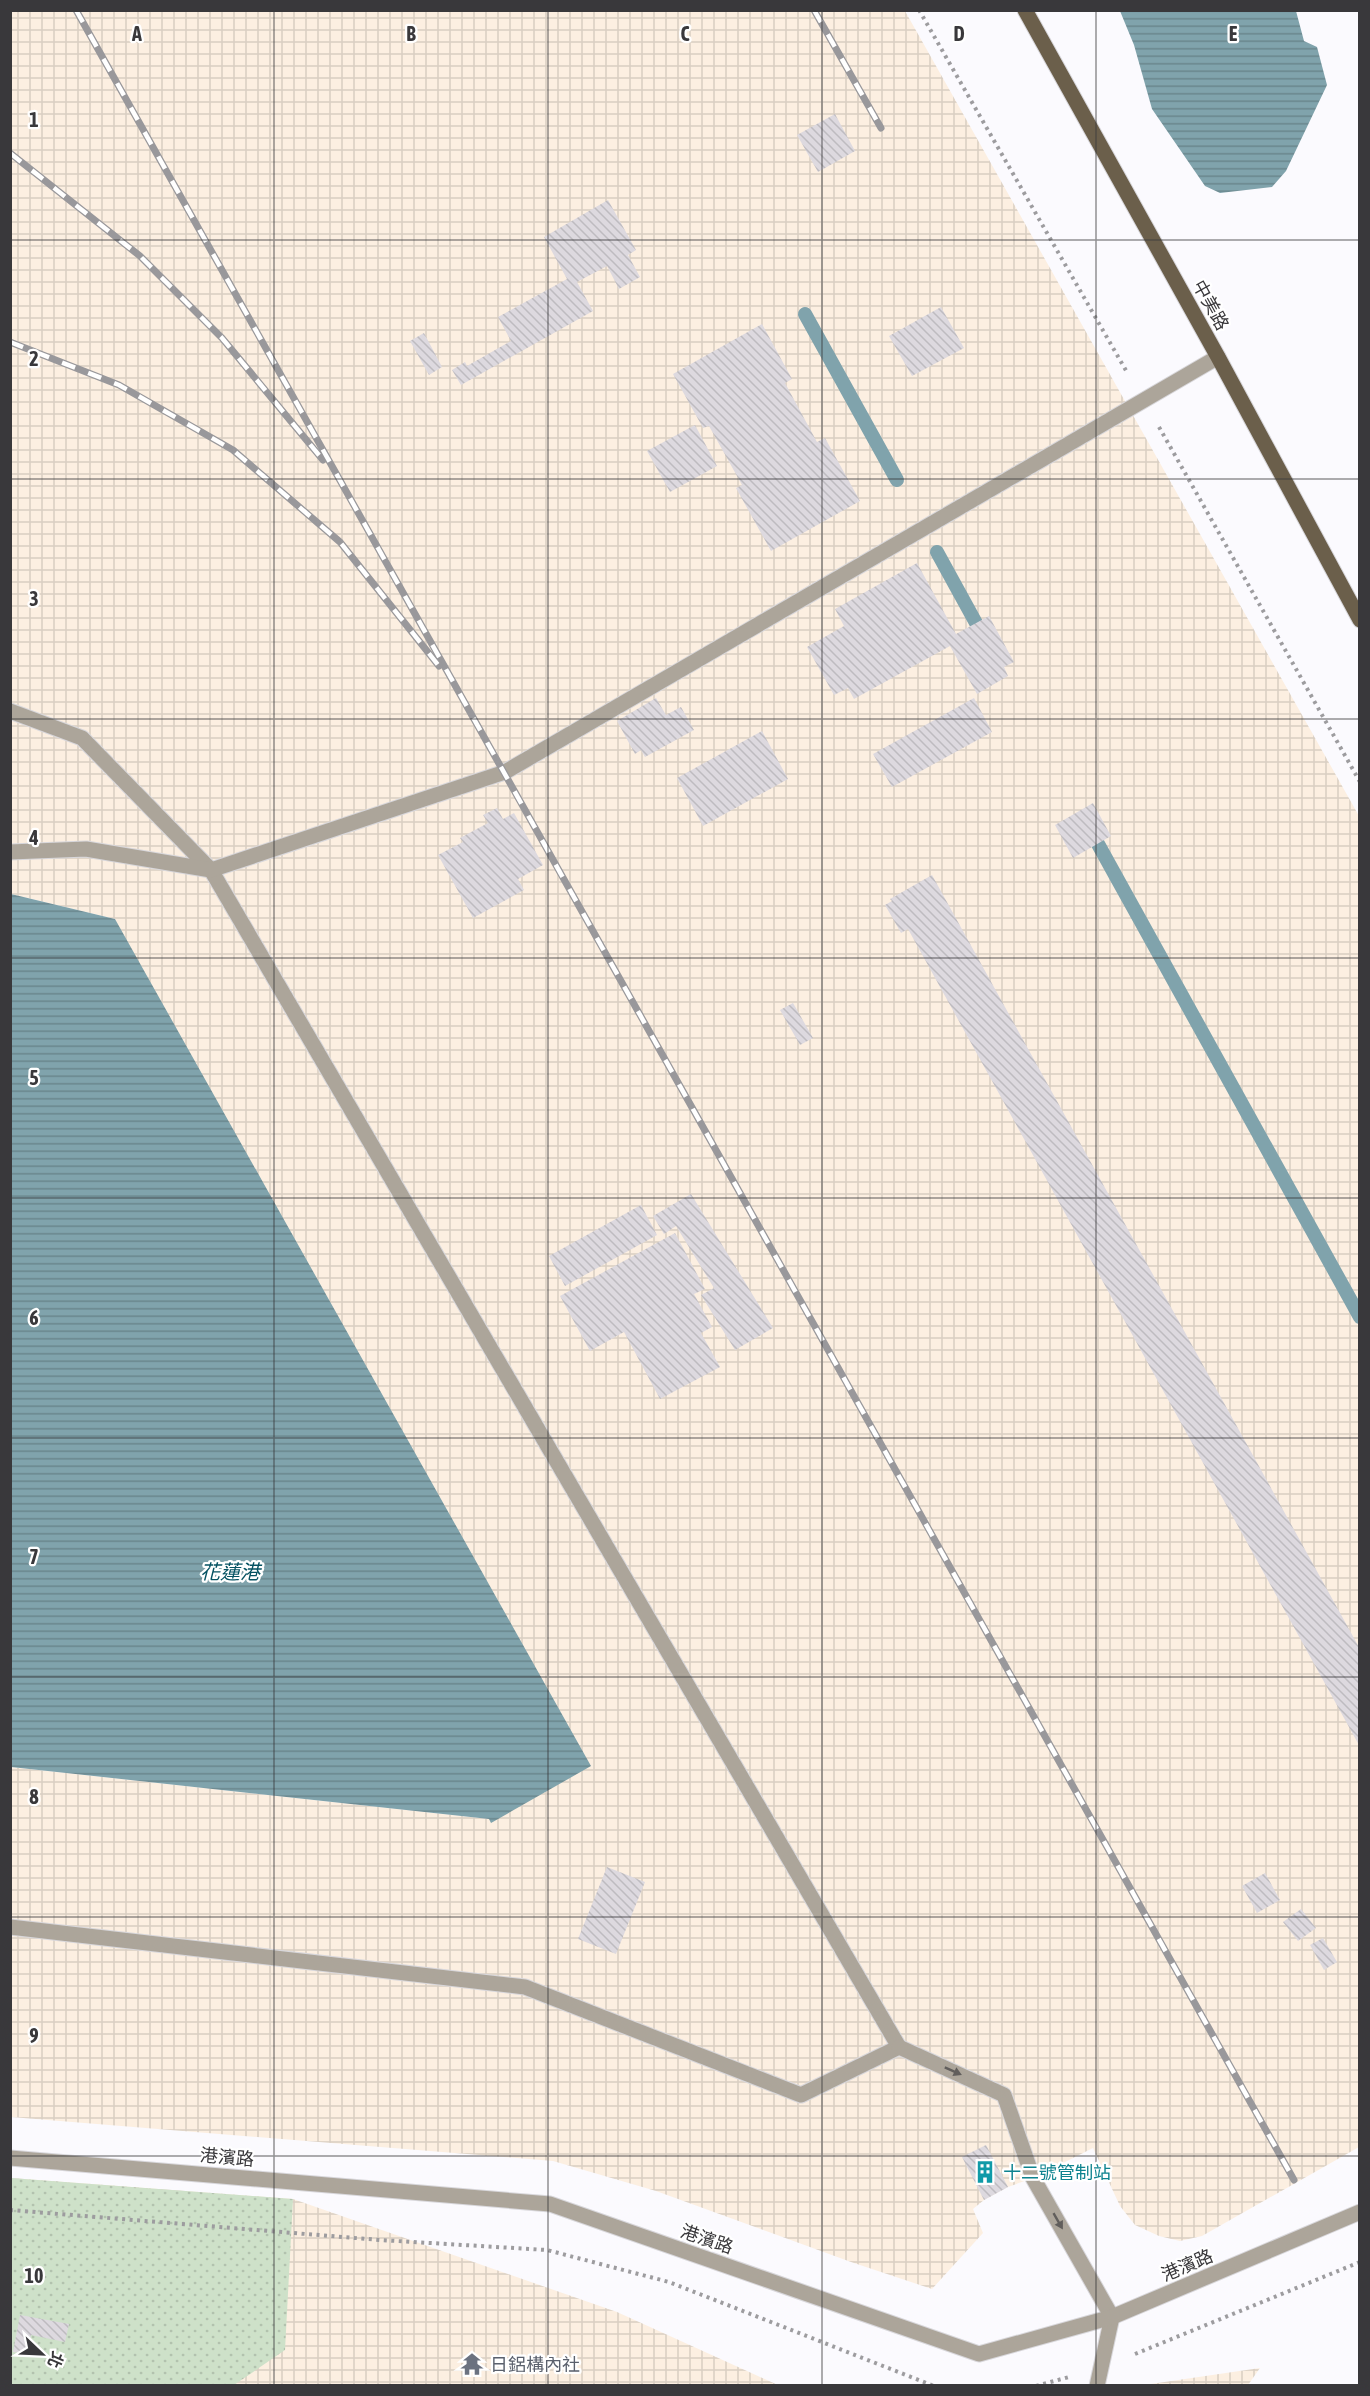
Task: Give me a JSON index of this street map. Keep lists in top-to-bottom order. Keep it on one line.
{"streets":{"main road":["中美路"],"street":["港濱路"]},"water":["花蓮港"],"places":{"building":["十二號管制站"],"temple":["日鋁構內社"]},"north":"bottom right","grid":{"columns":["A","B","C","D","E"],"rows":["1","2","3","4","5","6","7","8","9","10"]}}
